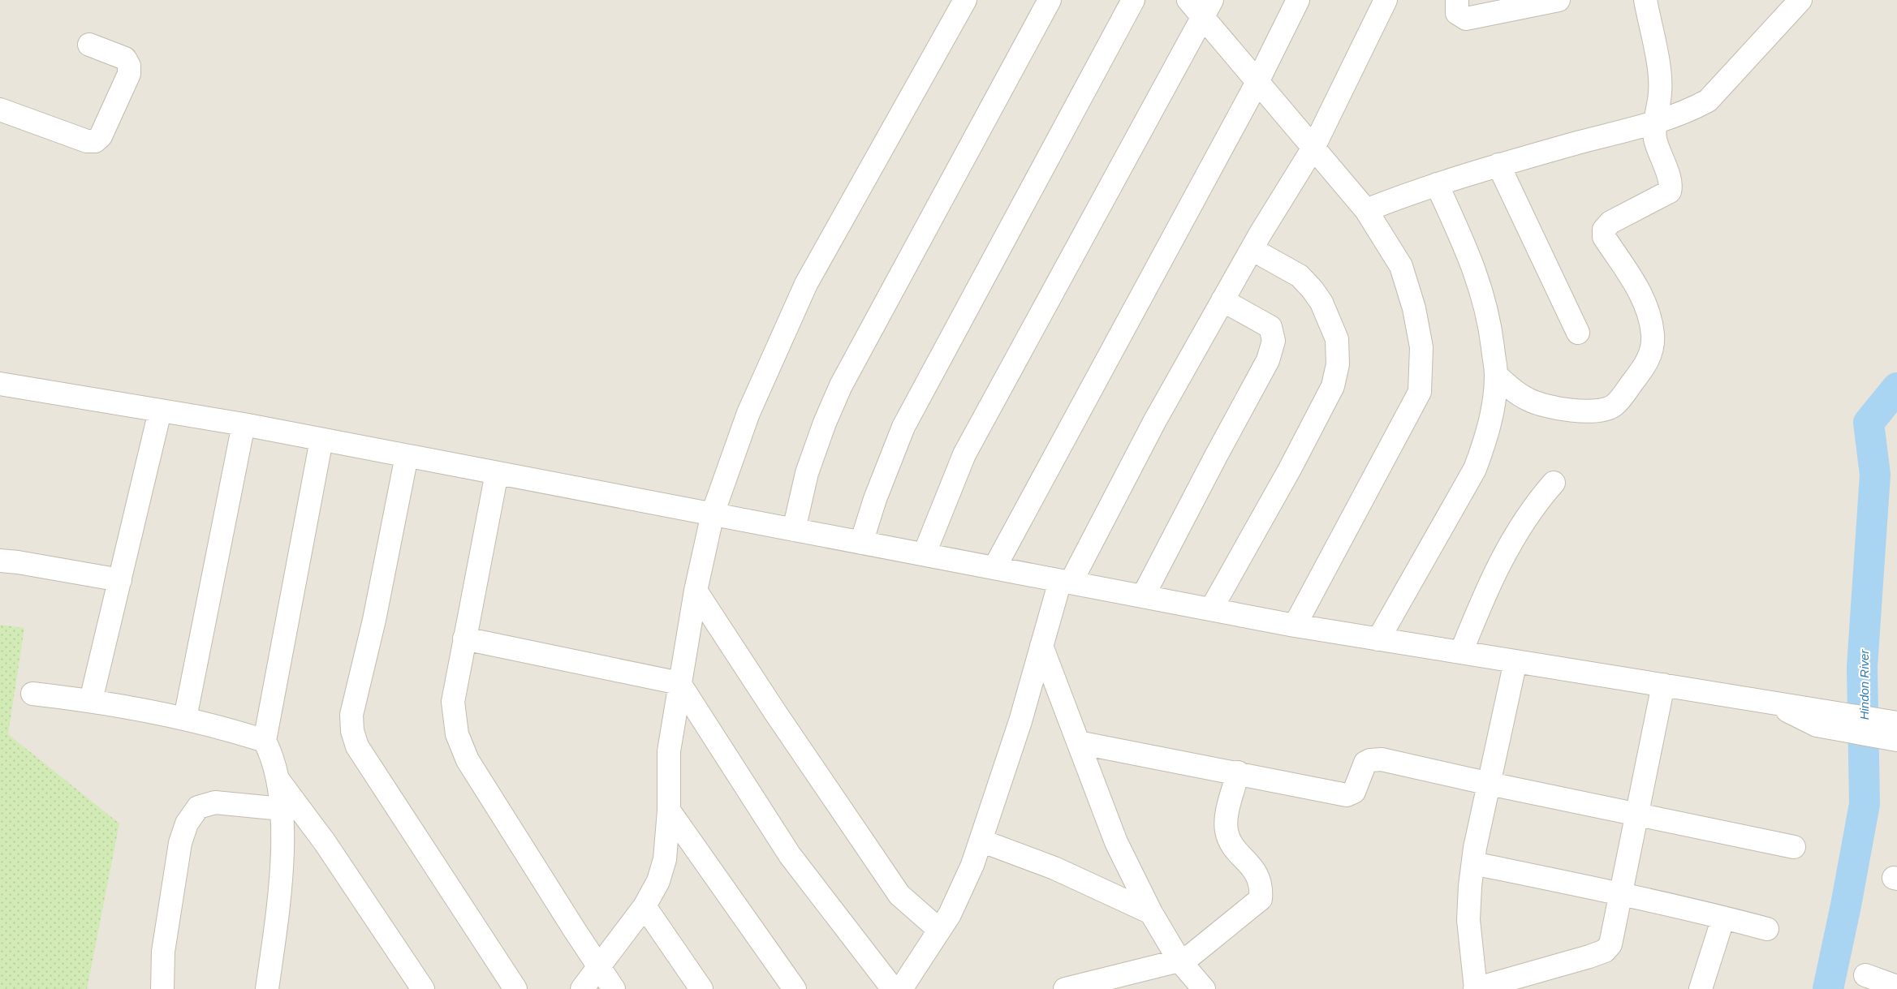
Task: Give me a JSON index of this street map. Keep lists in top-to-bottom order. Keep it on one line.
{"water":["Hindon River"]}
